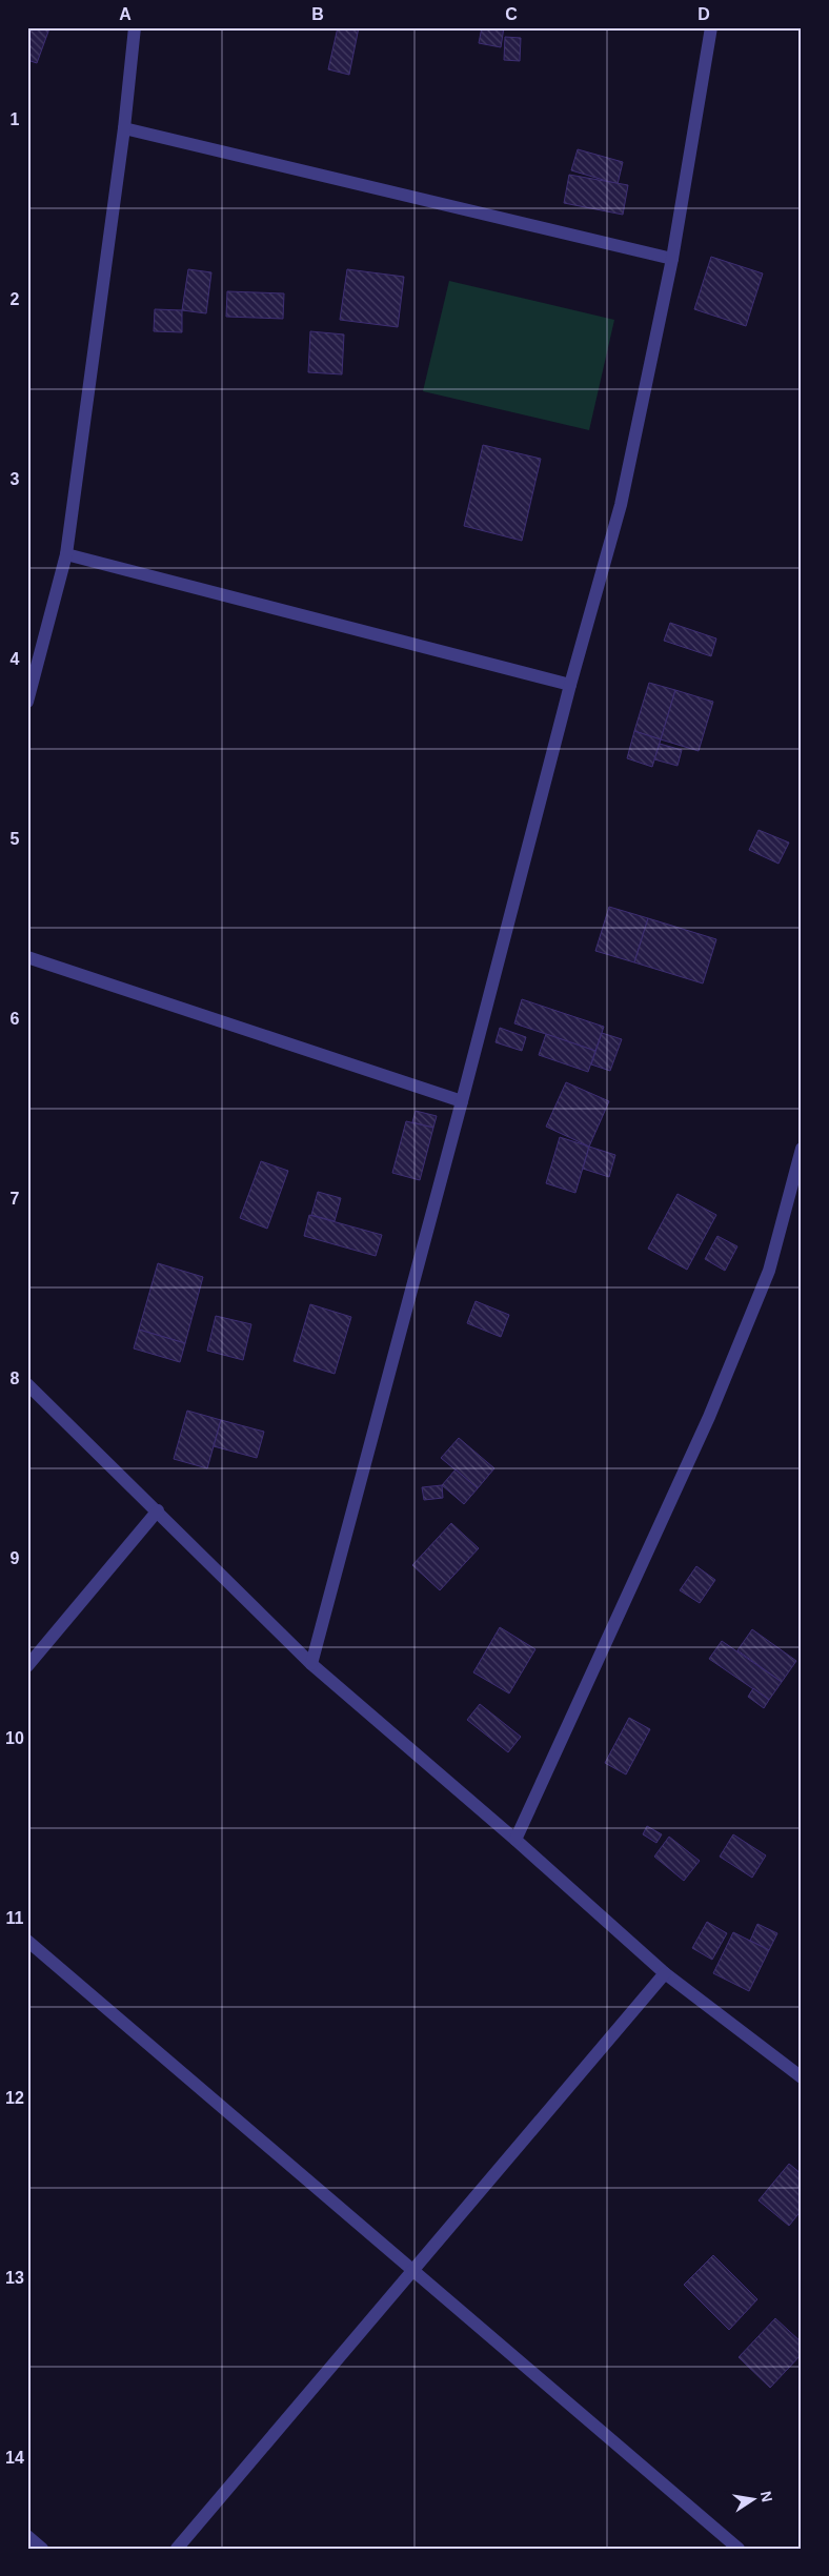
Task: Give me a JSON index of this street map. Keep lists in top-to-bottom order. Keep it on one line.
{"north":"right","grid":{"columns":["A","B","C","D"],"rows":["1","2","3","4","5","6","7","8","9","10","11","12","13","14"]}}
